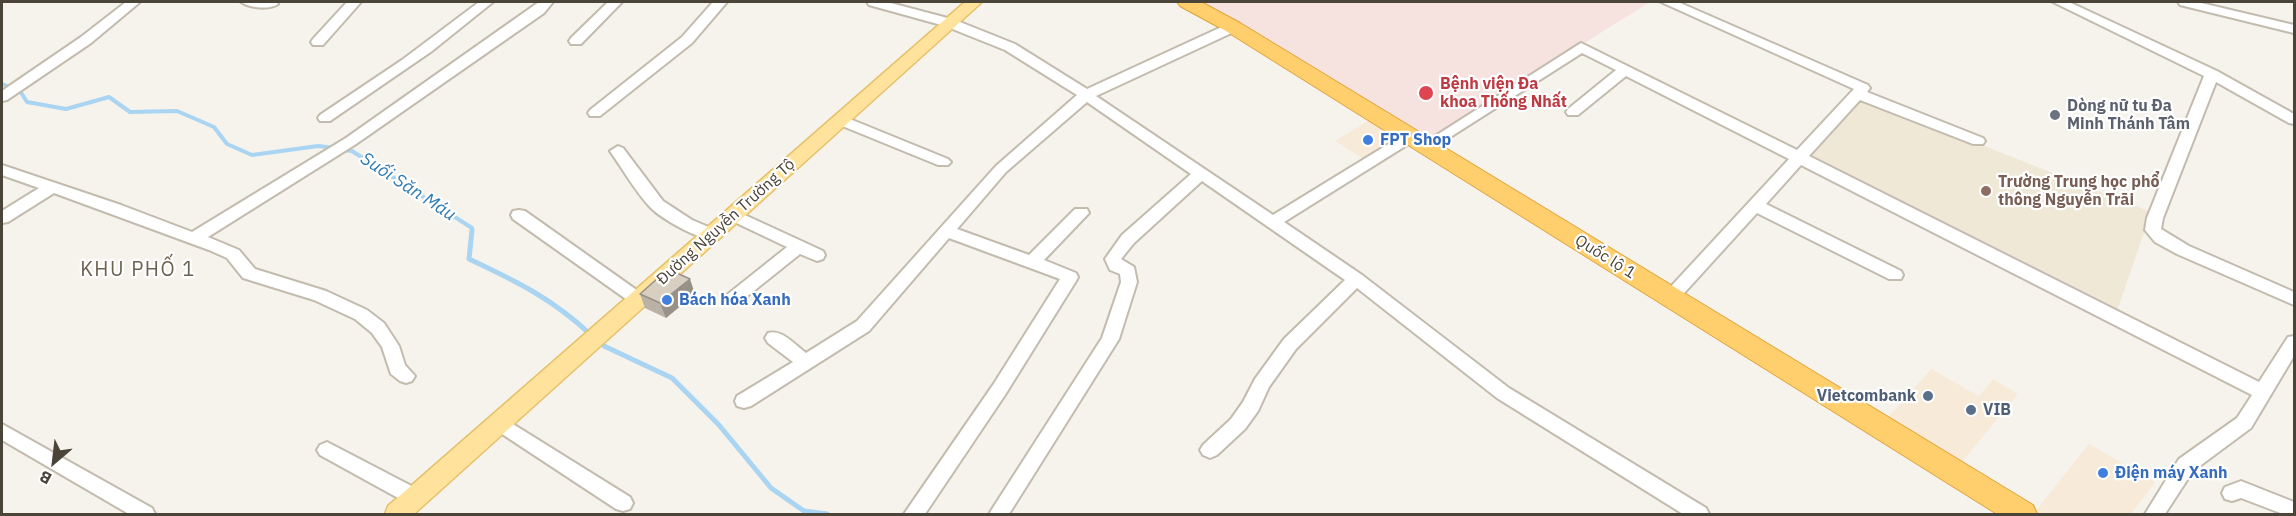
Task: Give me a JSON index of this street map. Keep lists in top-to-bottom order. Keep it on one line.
{"streets":{"highway":["Quốc lộ 1"],"main road":["Đường Nguyễn Trường Tộ"]},"districts":["KHU PHỐ 1"],"water":["Suối Săn Máu"],"places":["Bệnh viện Đa khoa Thống Nhất","Dòng nữ tu Đa Minh Thánh Tâm","FPT Shop","Trường Trung học phổ thông Nguyễn Trãi","Bách hóa Xanh","Vietcombank","VIB","Điện máy Xanh"],"north":"bottom left"}
